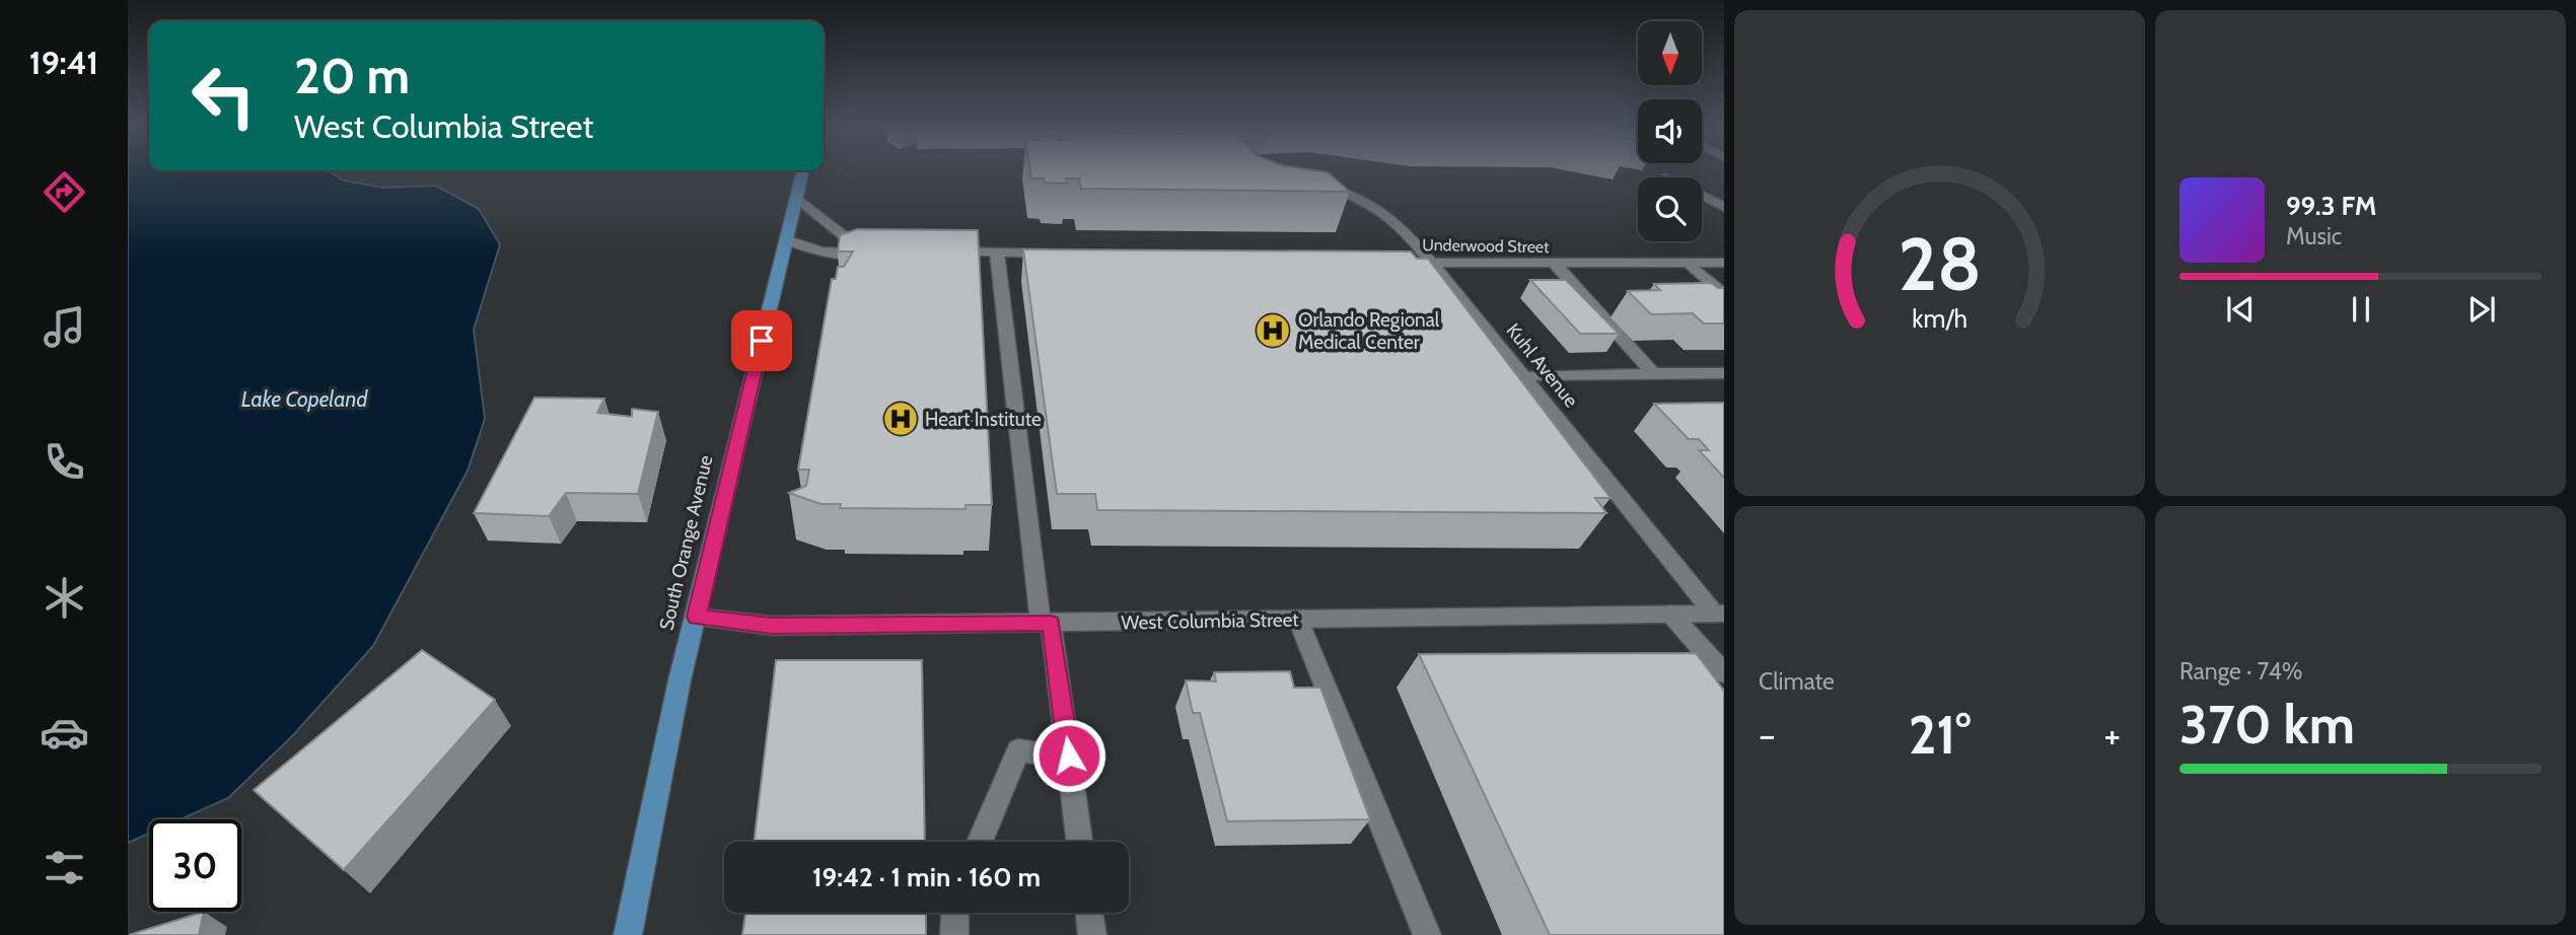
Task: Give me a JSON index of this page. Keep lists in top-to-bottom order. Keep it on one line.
{"streets":{"main road":["South Orange Avenue"],"street":["Underwood Street","Kuhl Avenue","West Columbia Street"]},"crossings":[["Underwood Street","Kuhl Avenue"],["Kuhl Avenue","West Columbia Street"],["South Orange Avenue","West Columbia Street"]],"water":["Lake Copeland"],"places":{"hospital":["Orlando Regional Medical Center","Heart Institute"]},"north":"bottom","page":{"tabs":"19:41","turn":["20 m","West Columbia Street"],"song":["99.3 FM","Music"],"tile":["Climate",["Range · 74%","370 km"]],"heat":["−","21°","+"],"limit":"30","trip":"19:42 · 1 min · 160 m","gauge":["28","km/h"]}}
